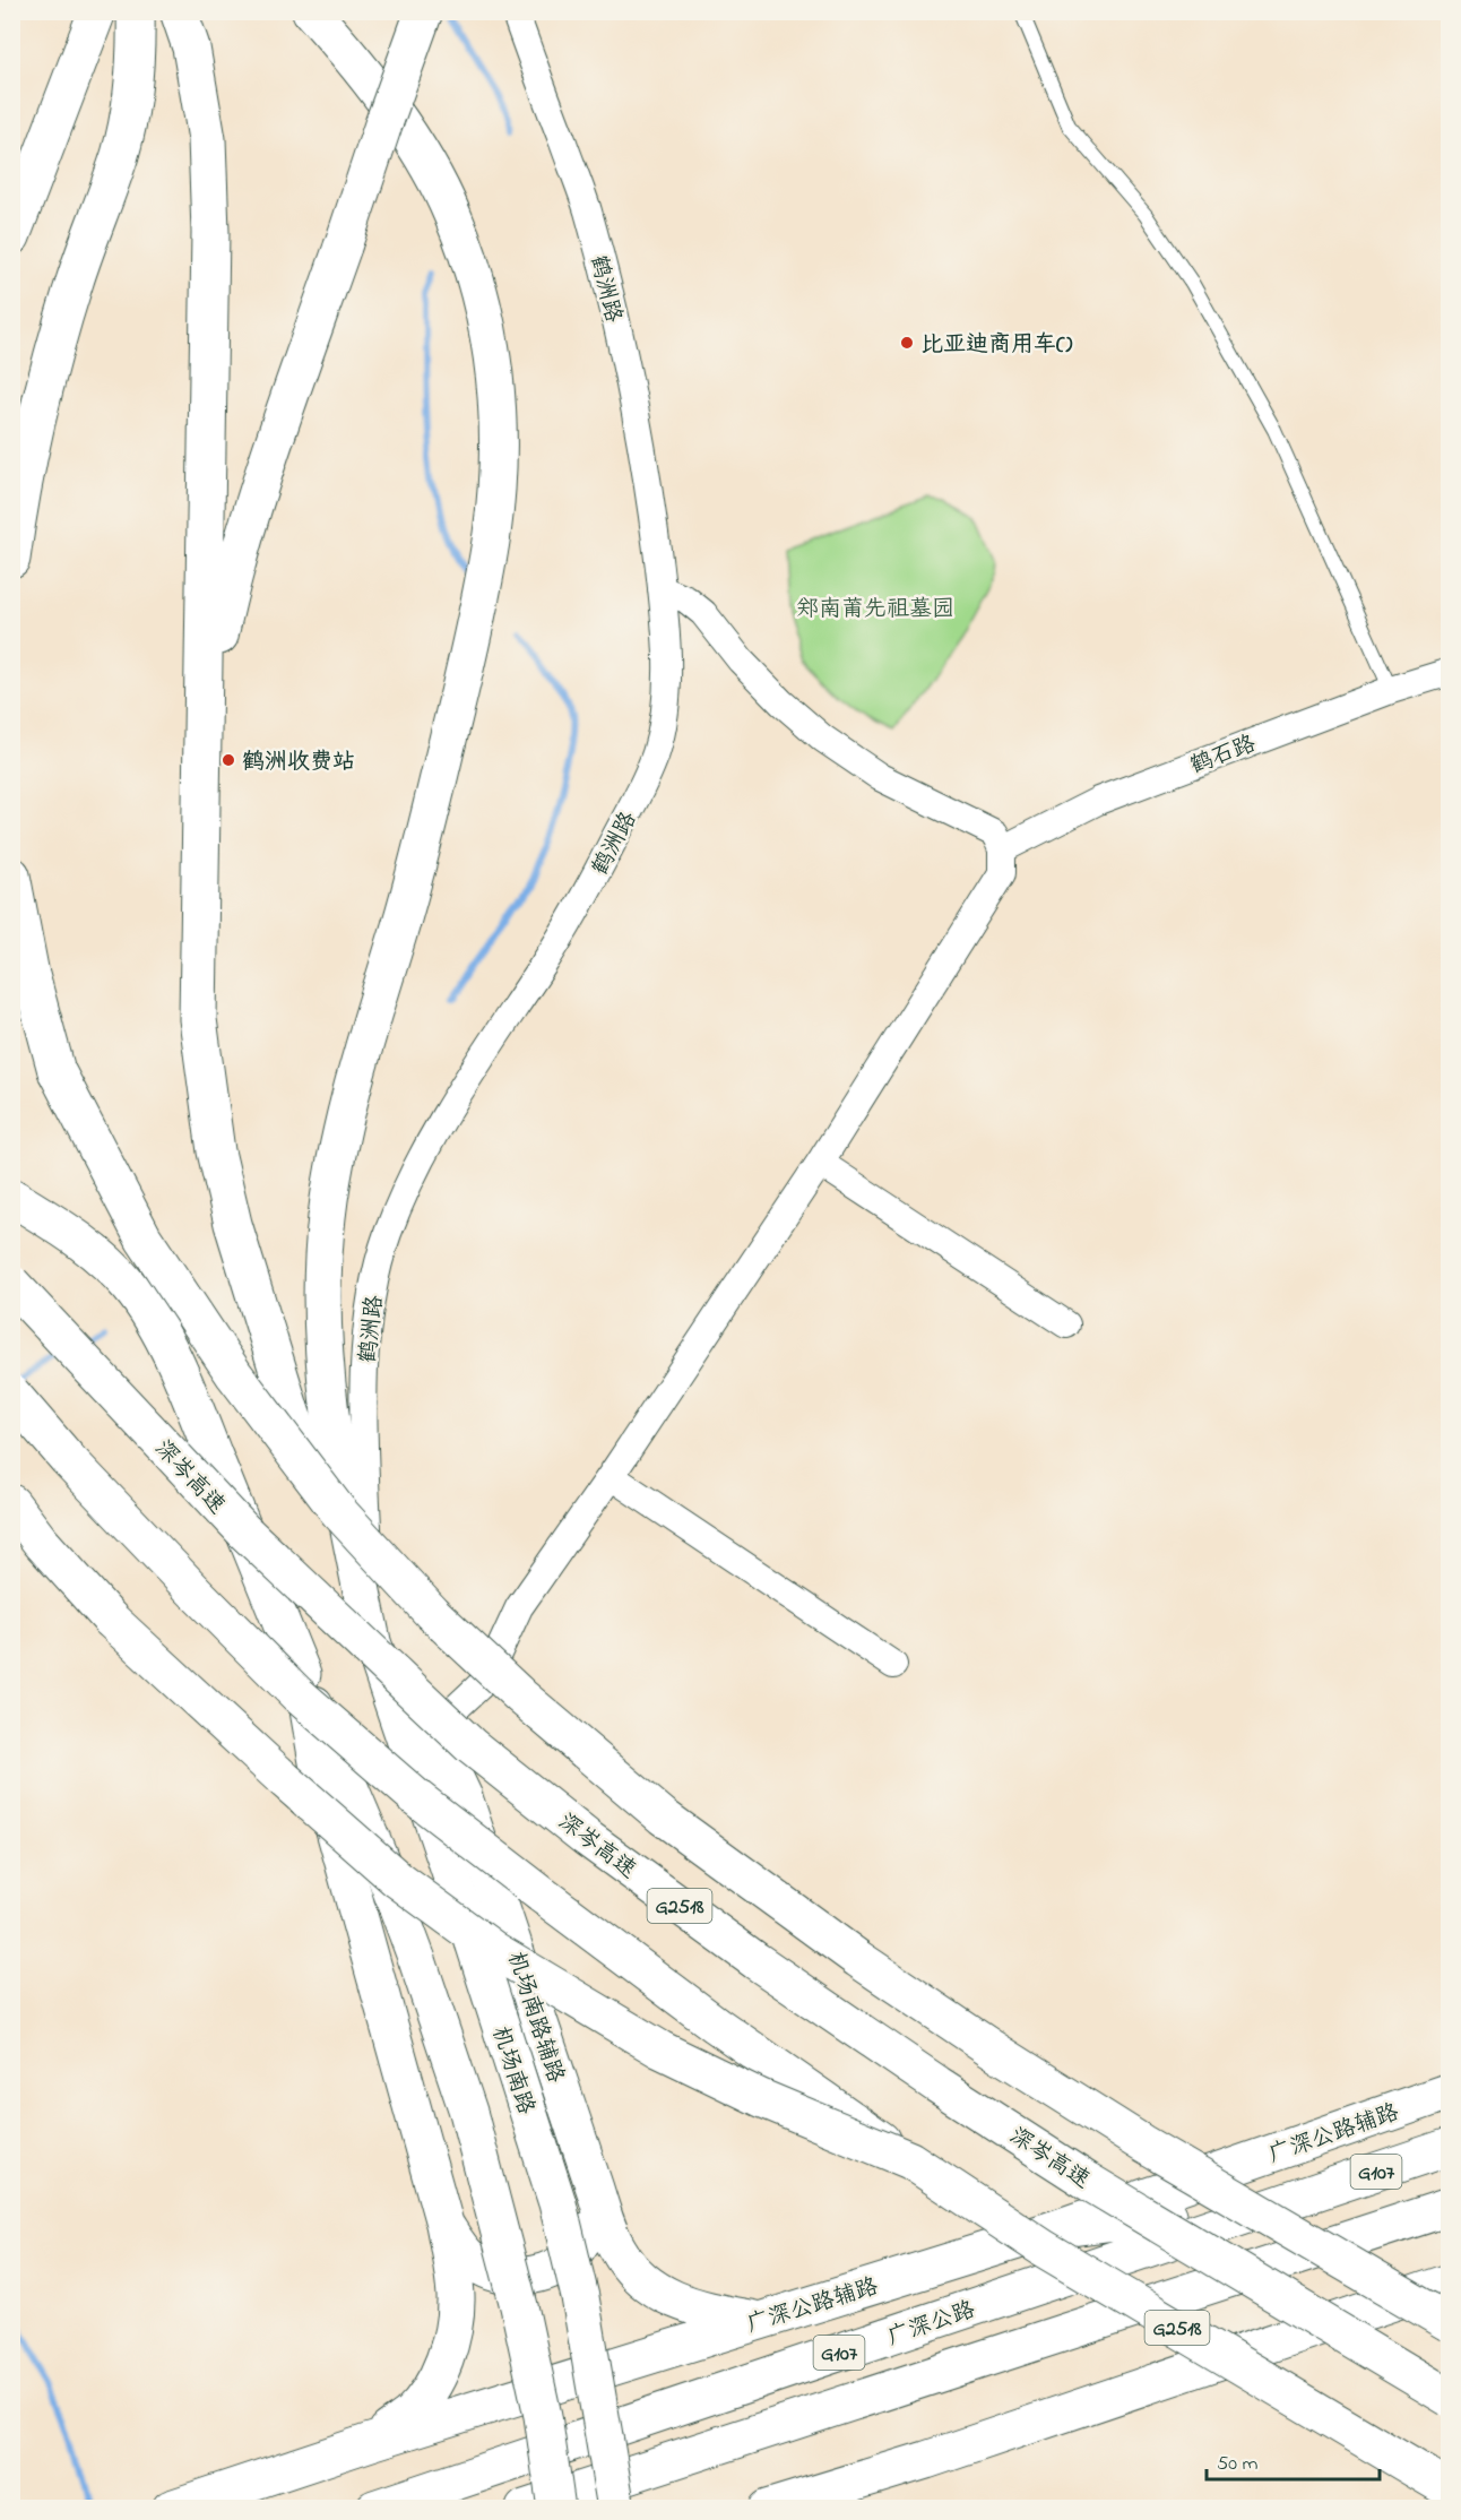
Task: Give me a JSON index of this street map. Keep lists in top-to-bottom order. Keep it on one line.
{"streets":{"main road":["深岑高速","G2518","机场南路辅路","机场南路","广深公路辅路","G107","广深公路"],"street":["鹤洲路","鹤石路"]},"crossings":[["鹤洲路","机场南路辅路"],["鹤洲路","机场南路"],["机场南路辅路","机场南路"],["机场南路辅路","广深公路辅路"]],"parks":["郑南莆先祖墓园"],"places":["比亚迪商用车()","鹤洲收费站"],"scale_bar":"50 m"}
